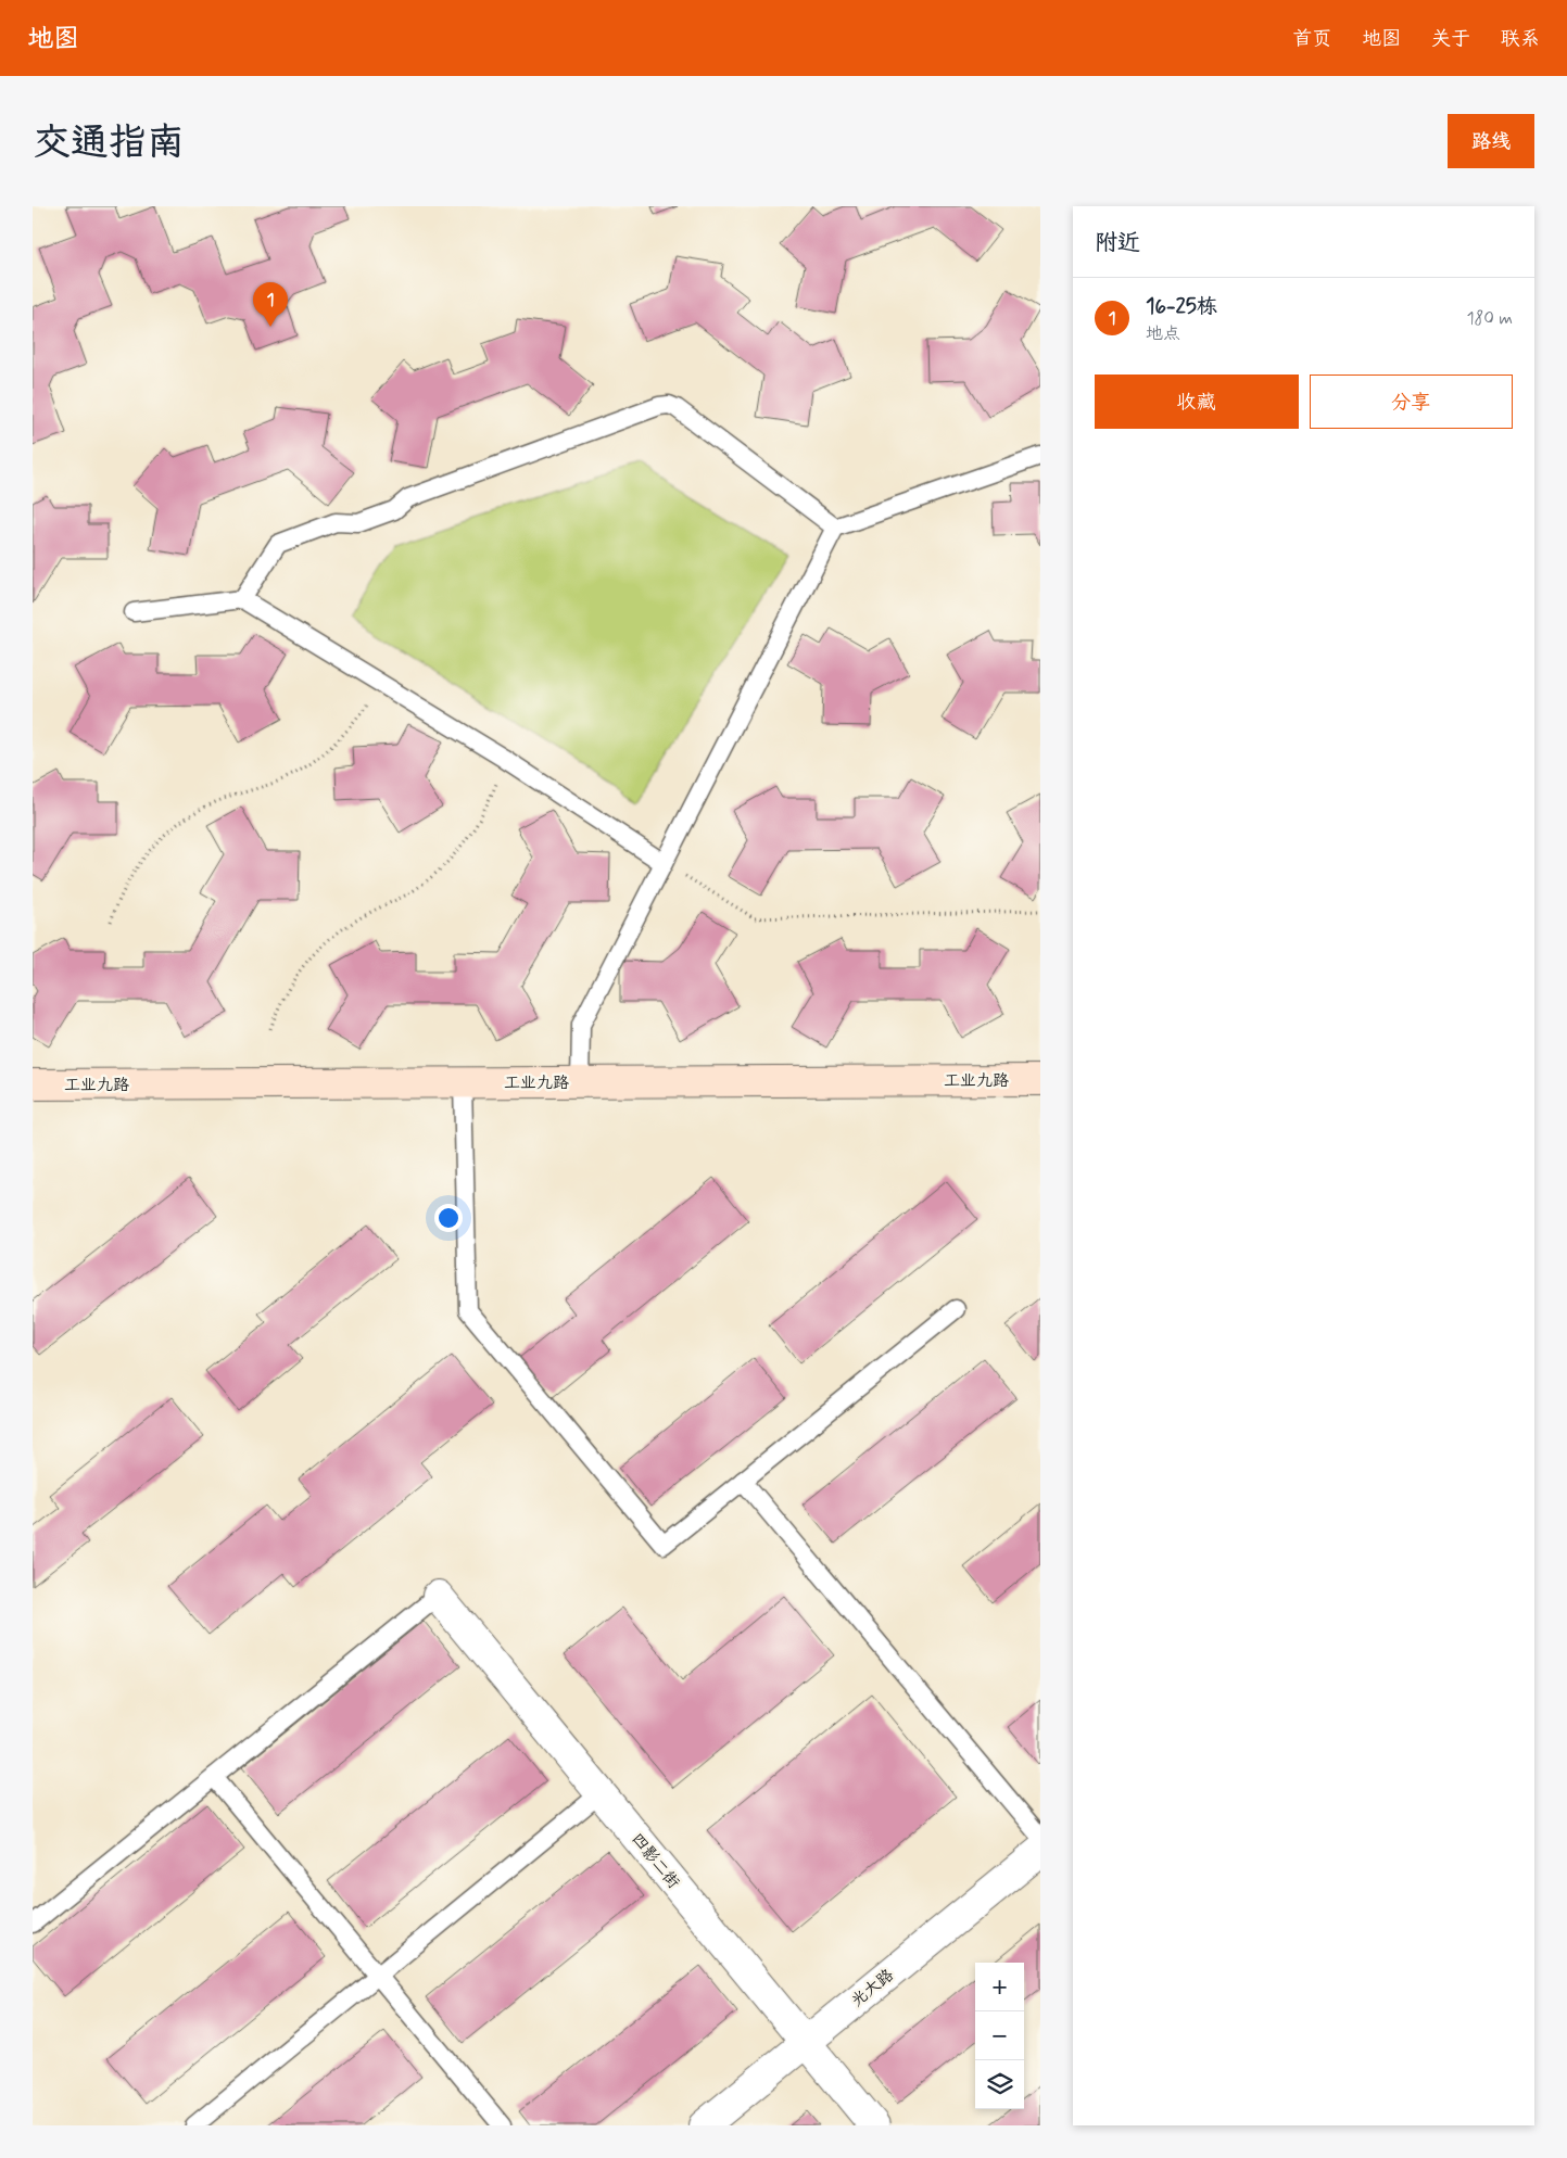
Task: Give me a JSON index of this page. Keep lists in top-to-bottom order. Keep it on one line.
{"streets":{"street":["工业九路","四影二街","光大路"]},"crossings":[["四影二街","光大路"]],"page":{"header":"地图","nav":["首页","地图","关于","联系"],"buttons":["路线",["收藏","分享"]],"title":"交通指南","heading":"附近","list":[{"mark":"1","name":"16-25栋","note":"地点","value":"180 m"}],"pins":"1","map_buttons":["+","−"]}}
